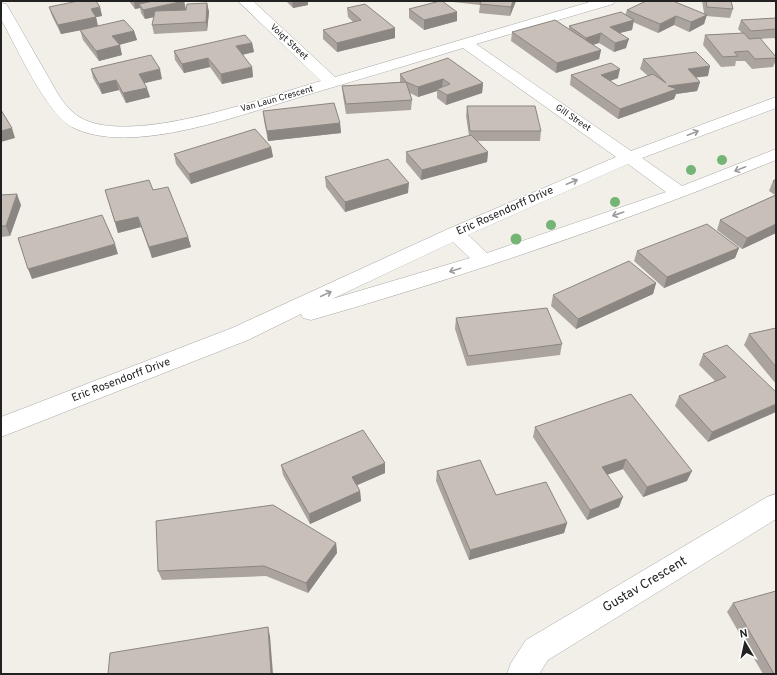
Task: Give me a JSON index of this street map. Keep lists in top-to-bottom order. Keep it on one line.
{"streets":{"street":["Voigt Street","Van Laun Crescent","Gill Street","Eric Rosendorff Drive","Gustav Crescent"]},"crossings":[["Voigt Street","Van Laun Crescent"],["Van Laun Crescent","Gill Street"],["Gill Street","Eric Rosendorff Drive"]],"north":"top"}
